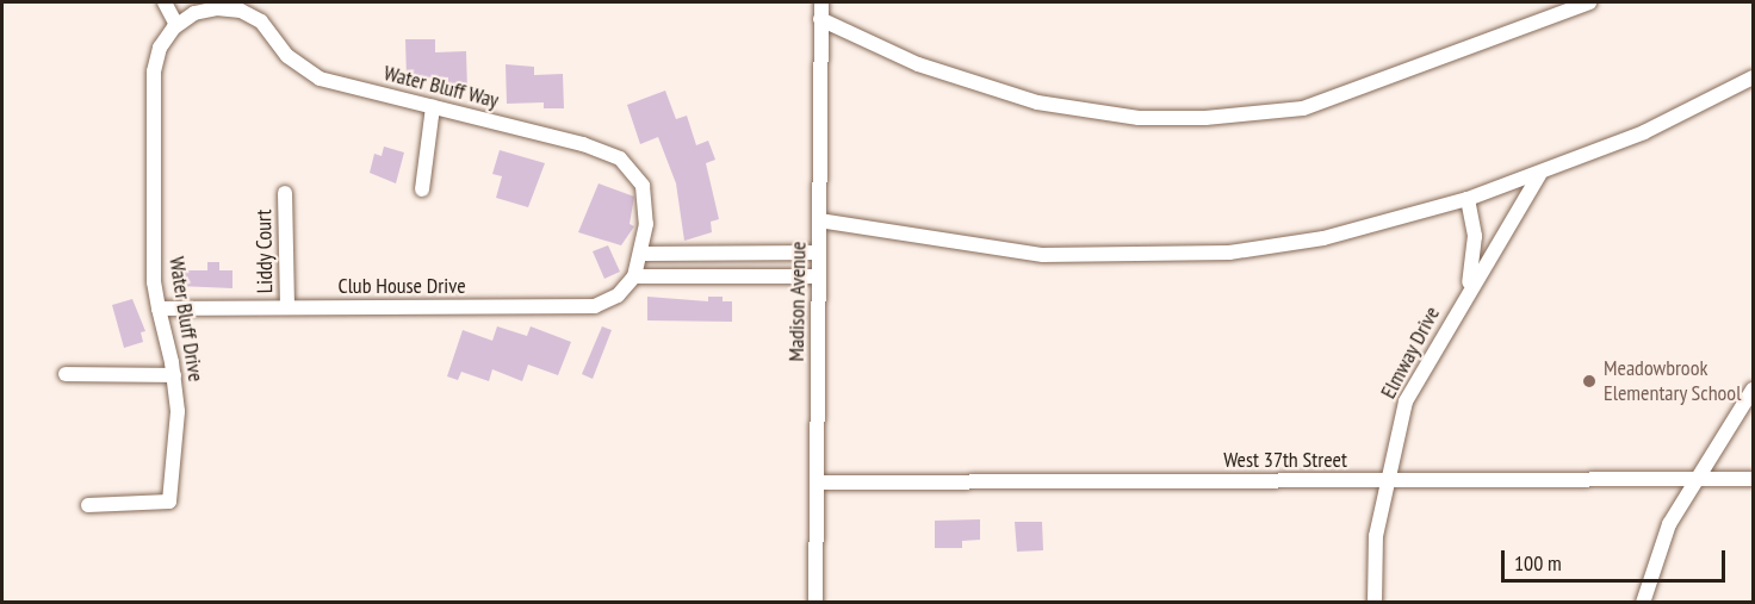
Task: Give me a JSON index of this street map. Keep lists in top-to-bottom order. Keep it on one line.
{"streets":{"street":["Water Bluff Way","Liddy Court","Club House Drive","Madison Avenue","Water Bluff Drive","Elmway Drive","West 37th Street"]},"crossings":[["Water Bluff Way","Club House Drive"],["Water Bluff Way","Water Bluff Drive"],["Liddy Court","Club House Drive"],["Club House Drive","Water Bluff Drive"],["Madison Avenue","West 37th Street"],["Elmway Drive","West 37th Street"]],"places":["Meadowbrook Elementary School"],"scale_bar":"100 m"}
